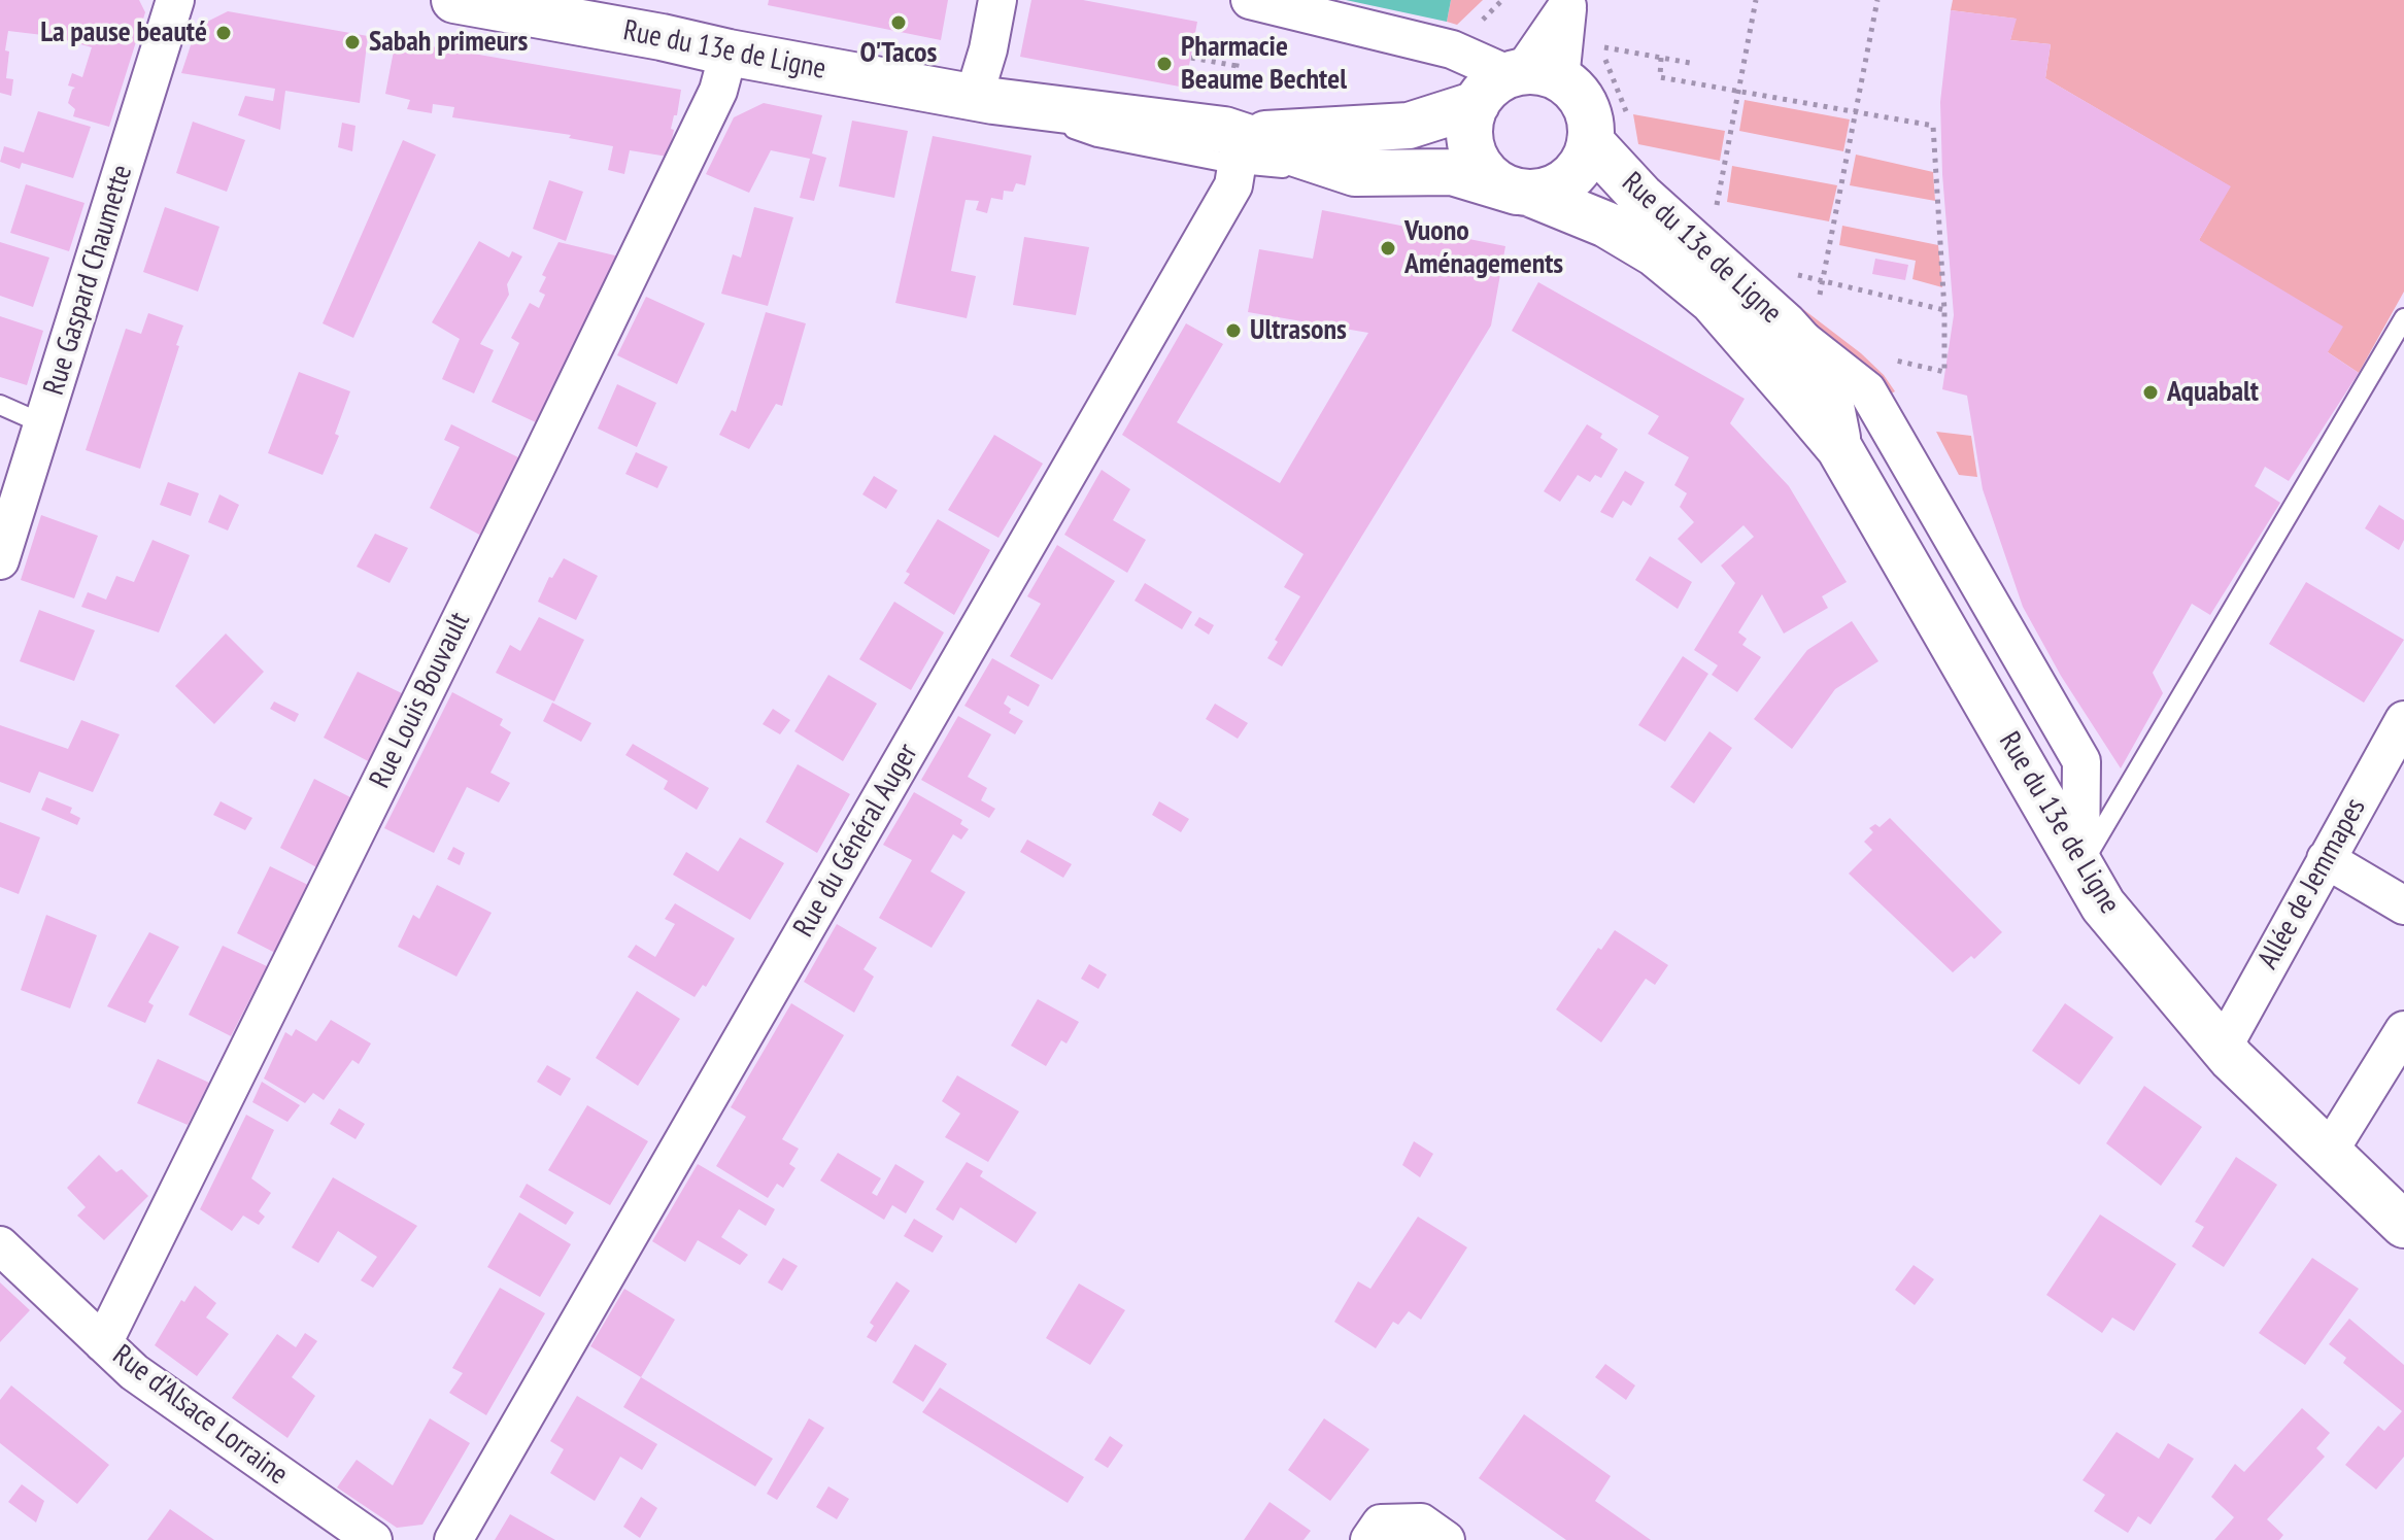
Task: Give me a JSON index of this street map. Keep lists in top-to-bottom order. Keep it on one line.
{"streets":{"main road":["Rue du 13e de Ligne"],"street":["Rue Gaspard Chaumette","Rue Louis Bouvault","Rue du Général Auger","Allée de Jemmapes","Rue d'Alsace Lorraine"]},"crossings":[["Rue du 13e de Ligne","Rue Louis Bouvault"],["Rue du 13e de Ligne","Rue du Général Auger"],["Rue du 13e de Ligne","Allée de Jemmapes"],["Rue Louis Bouvault","Rue d'Alsace Lorraine"]],"places":["O'Tacos","La pause beauté","Sabah primeurs","Pharmacie Beaume Bechtel","Vuono Aménagements","Ultrasons","Aquabalt"]}
